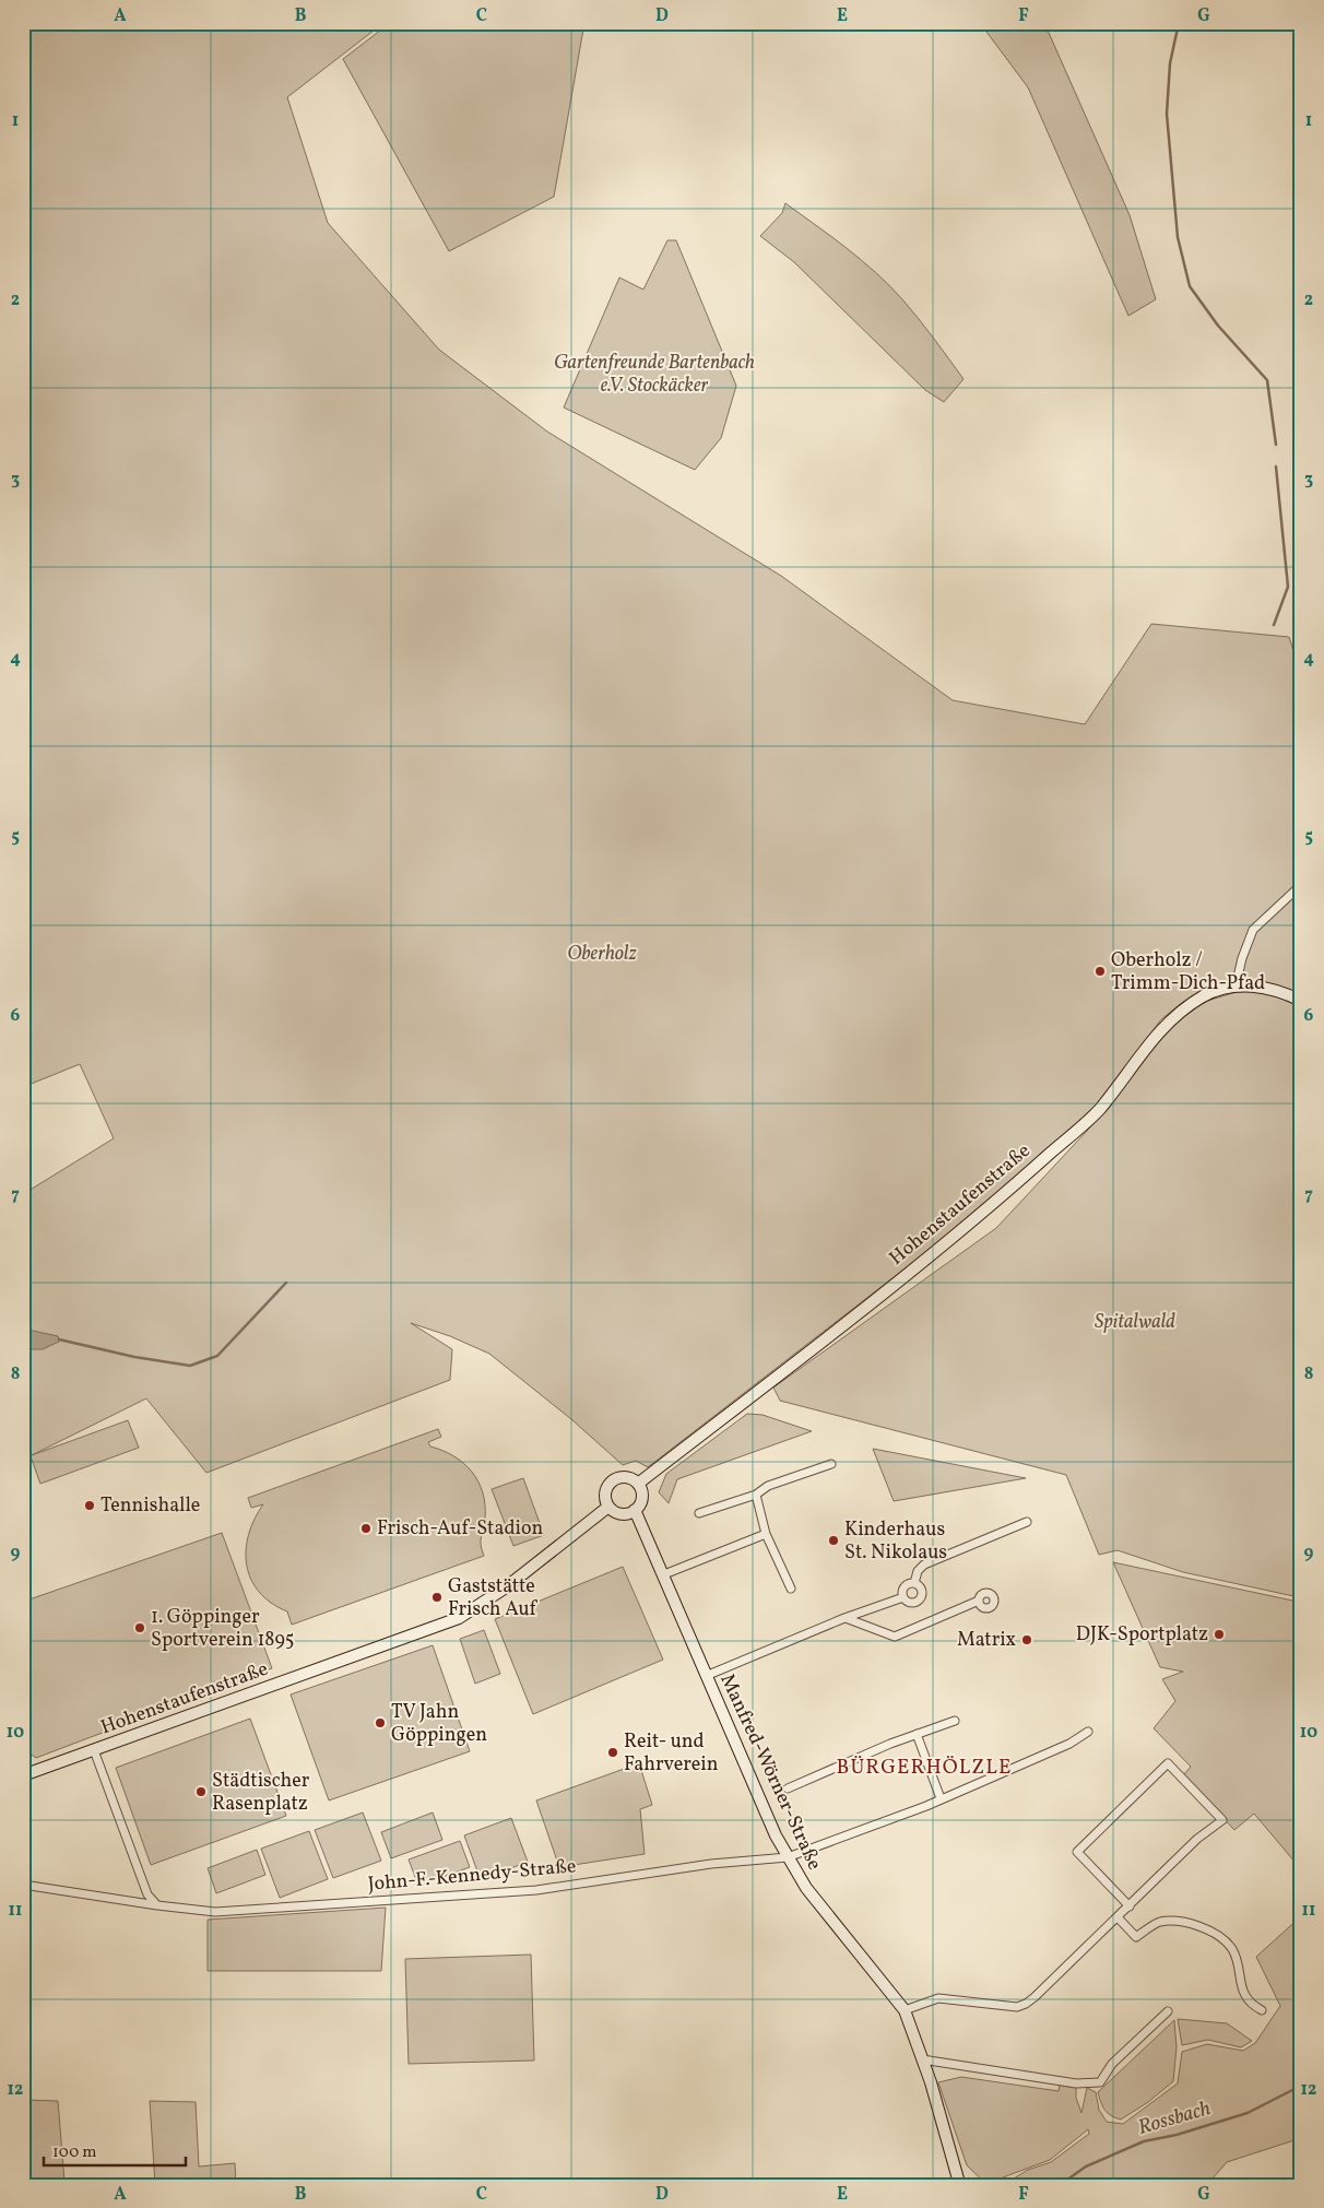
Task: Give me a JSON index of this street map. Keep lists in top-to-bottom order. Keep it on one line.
{"streets":{"main road":["Hohenstaufenstraße","Manfred-Wörner-Straße"],"street":["John-F.-Kennedy-Straße"]},"crossings":[["Hohenstaufenstraße","Manfred-Wörner-Straße"],["Manfred-Wörner-Straße","John-F.-Kennedy-Straße"]],"districts":["BÜRGERHÖLZLE"],"water":["Rossbach"],"parks":["Gartenfreunde Bartenbach e.V. Stockäcker","Oberholz","Spitalwald"],"places":["Oberholz / Trimm-Dich-Pfad","Tennishalle","Frisch-Auf-Stadion","Kinderhaus St. Nikolaus","Gaststätte Frisch Auf","1. Göppinger Sportverein 1895","DJK-Sportplatz","Matrix","TV Jahn Göppingen","Reit- und Fahrverein","Städtischer Rasenplatz"],"scale_bar":"100 m","grid":{"columns":["A","B","C","D","E","F","G"],"rows":["1","2","3","4","5","6","7","8","9","10","11","12"]}}
